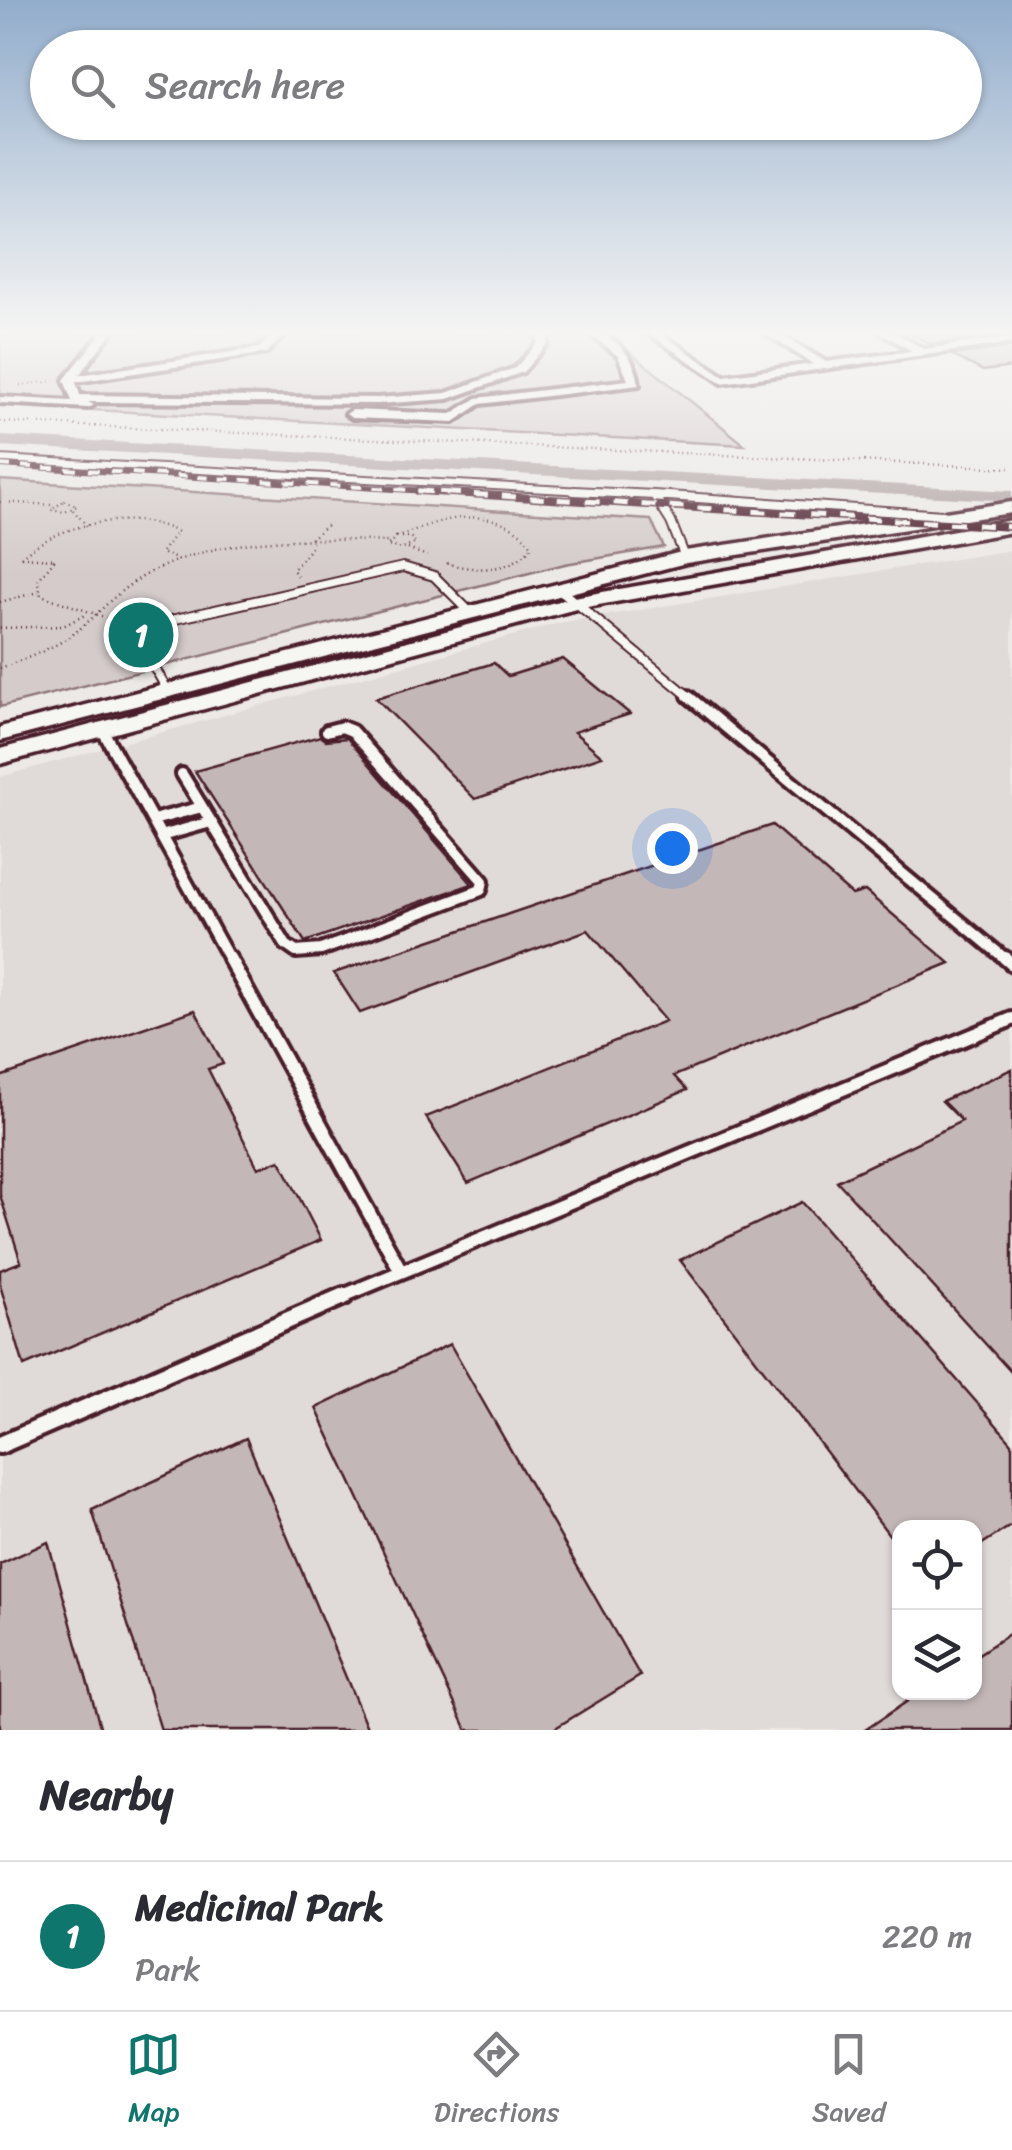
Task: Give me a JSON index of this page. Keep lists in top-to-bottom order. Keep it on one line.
{"page":{"search":"Search here","pins":"1","heading":"Nearby","list":[{"mark":"1","name":"Medicinal Park","note":"Park","value":"220 m"}],"nav":["Map","Directions","Saved"]}}
